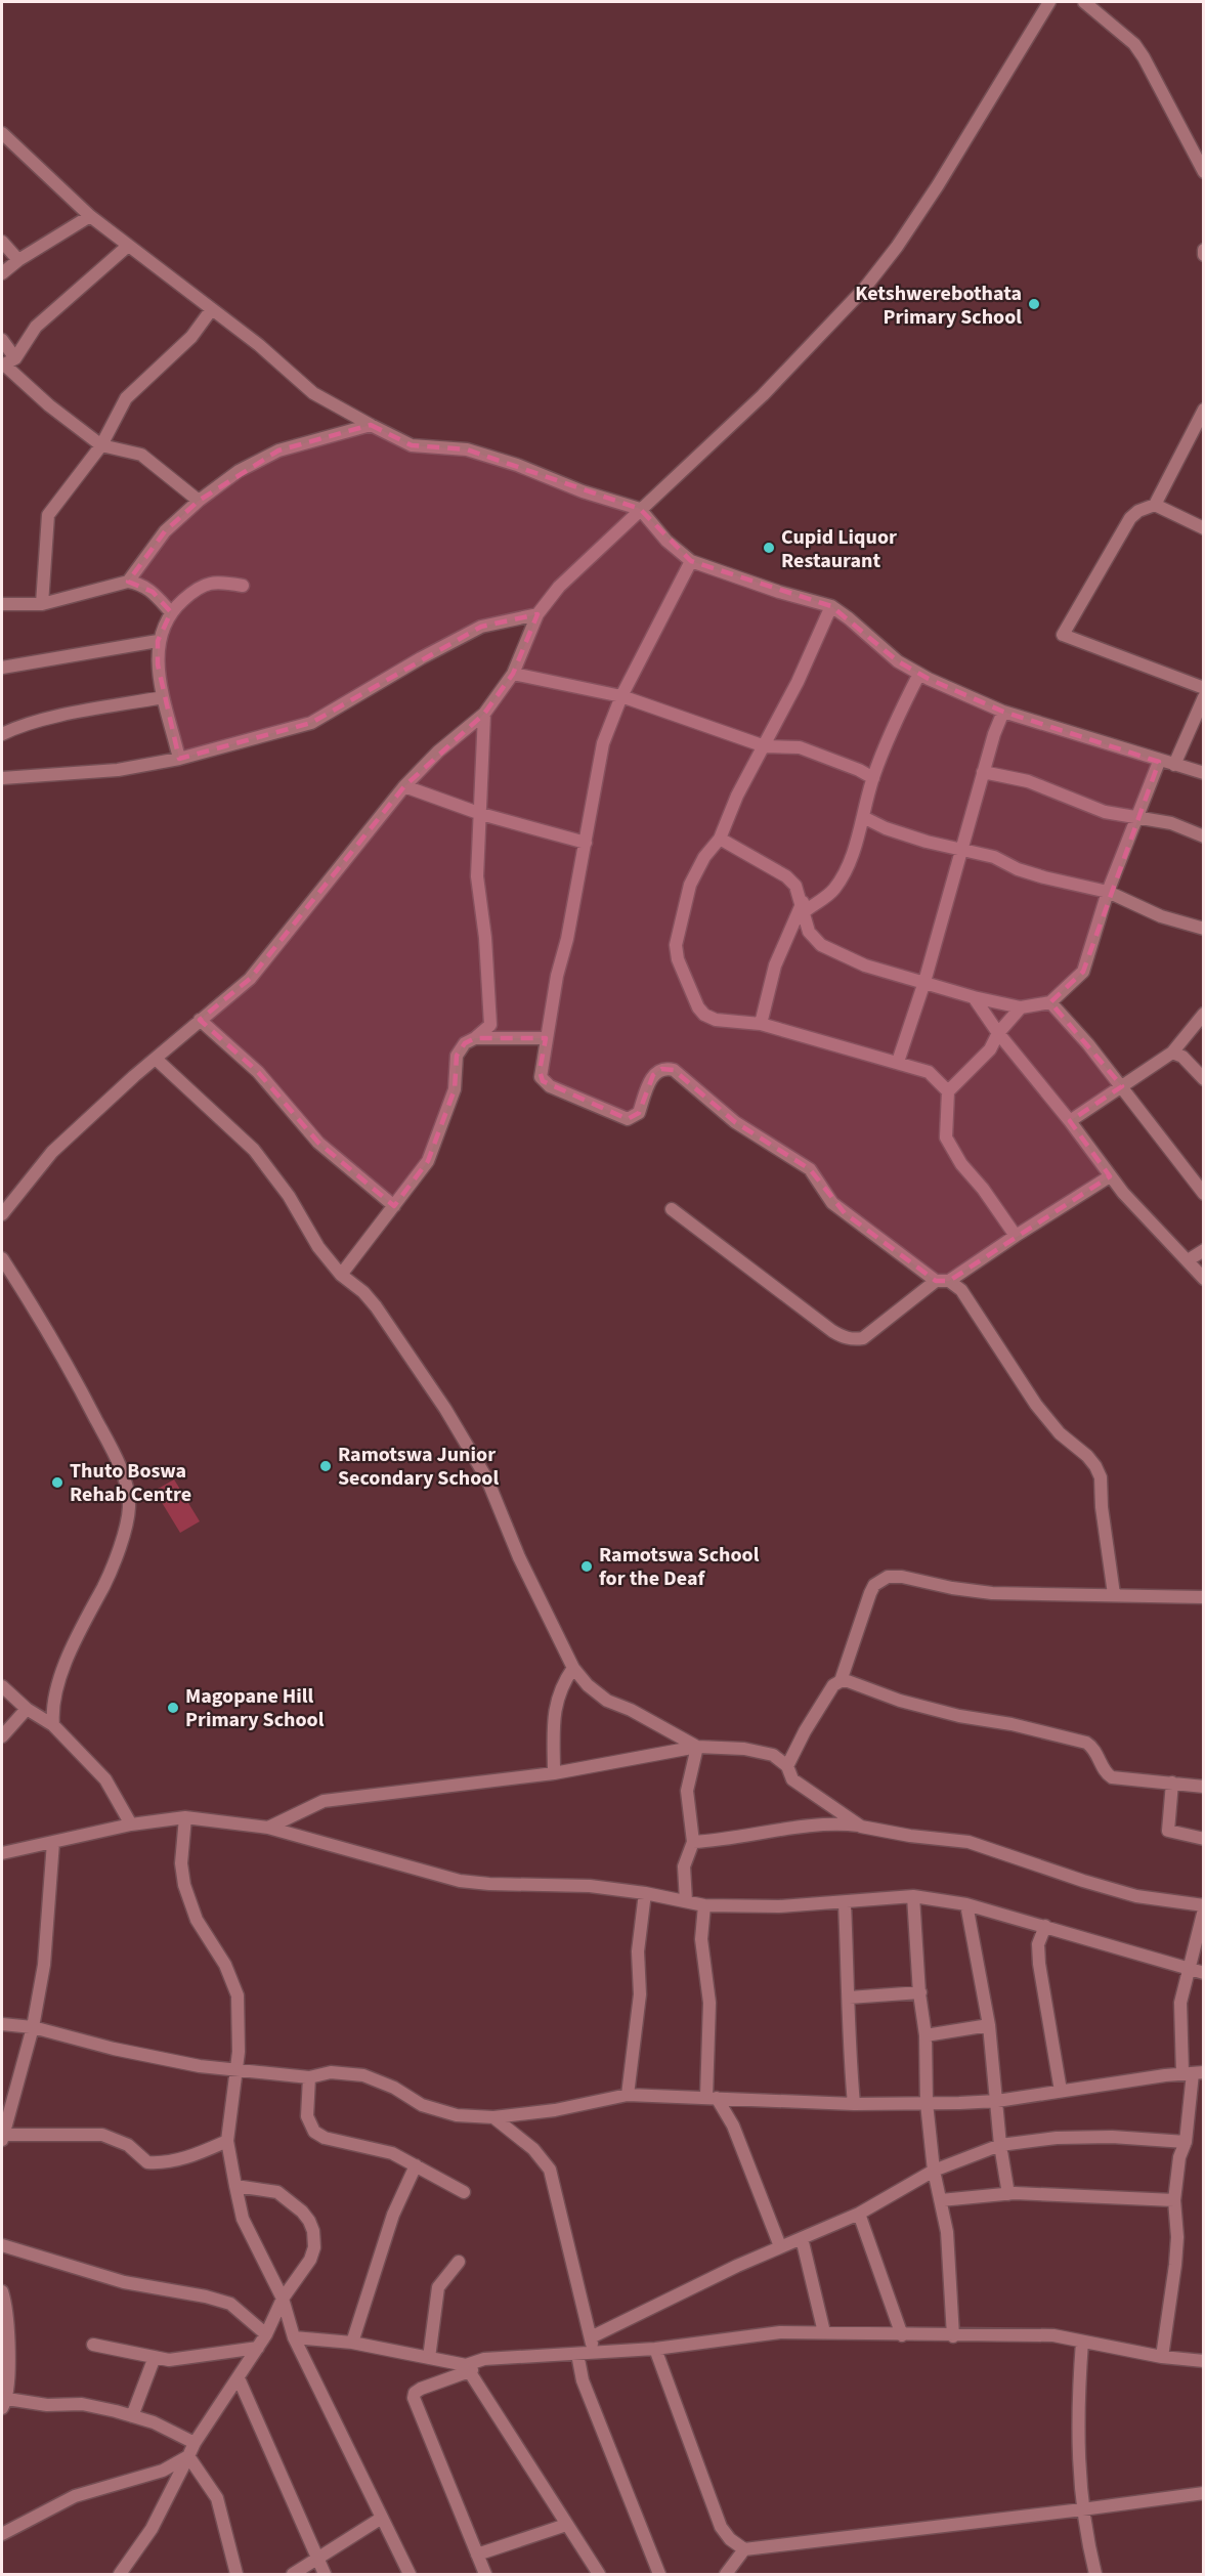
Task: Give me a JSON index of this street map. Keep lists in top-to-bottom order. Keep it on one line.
{"places":["Ketshwerebothata Primary School","Cupid Liquor Restaurant","Ramotswa Junior Secondary School","Thuto Boswa Rehab Centre","Ramotswa School for the Deaf","Magopane Hill Primary School"]}
